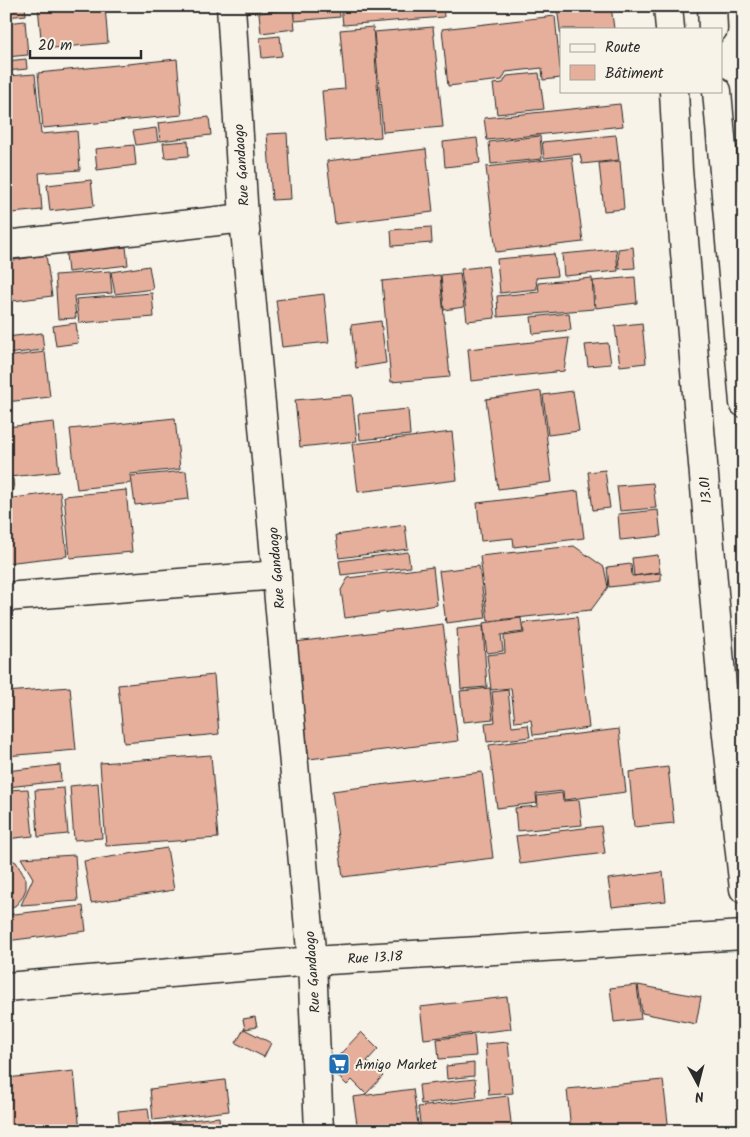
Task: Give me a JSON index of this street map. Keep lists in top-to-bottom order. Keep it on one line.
{"streets":{"street":["Rue Gandaogo","13.01","Rue 13.18"]},"crossings":[["Rue Gandaogo","Rue 13.18"]],"places":{"supermarket":["Amigo Market"]},"legend":["Route","Bâtiment"],"scale_bar":"20 m","north":"bottom"}
